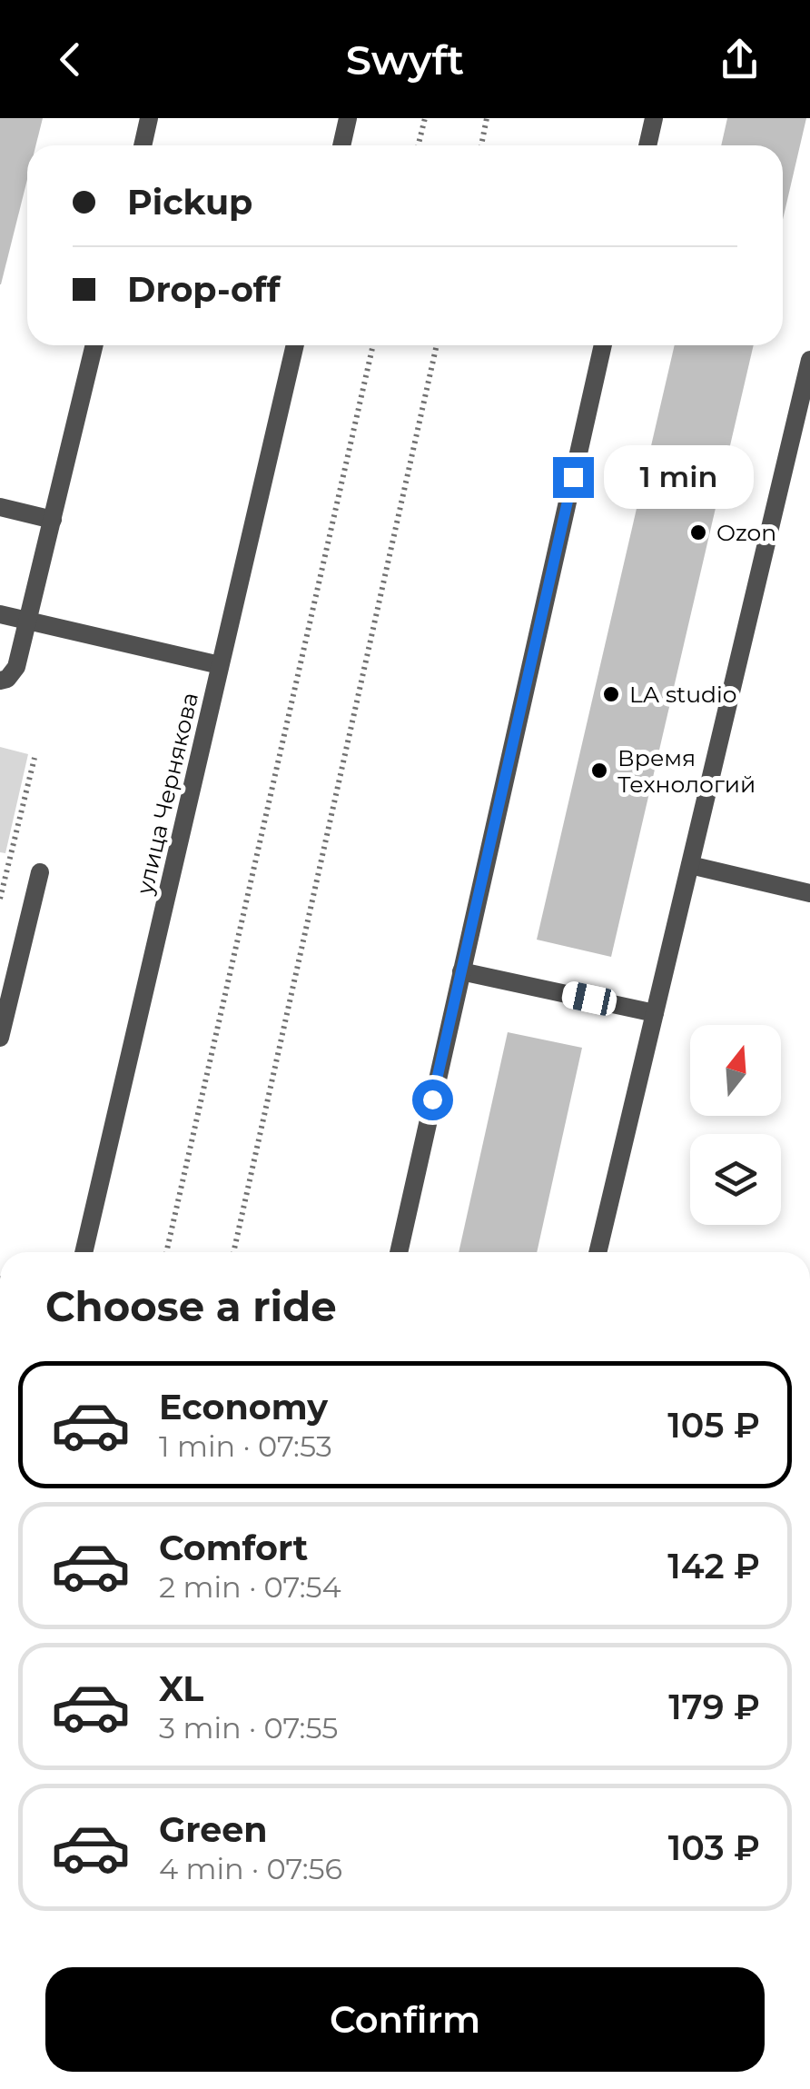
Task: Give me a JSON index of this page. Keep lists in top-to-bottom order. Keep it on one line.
{"streets":{"street":["улица Чернякова"]},"places":["Ozon","LА studio","Время Технологий"],"north":"top","page":{"header":"Swyft","banner":["Pickup","Drop-off"],"bubble":"1 min","heading":"Choose a ride","list":[{"name":"Economy","note":"1 min · 07:53","value":"105 ₽"},{"name":"Comfort","note":"2 min · 07:54","value":"142 ₽"},{"name":"XL","note":"3 min · 07:55","value":"179 ₽"},{"name":"Green","note":"4 min · 07:56","value":"103 ₽"}],"buttons":"Confirm"}}
